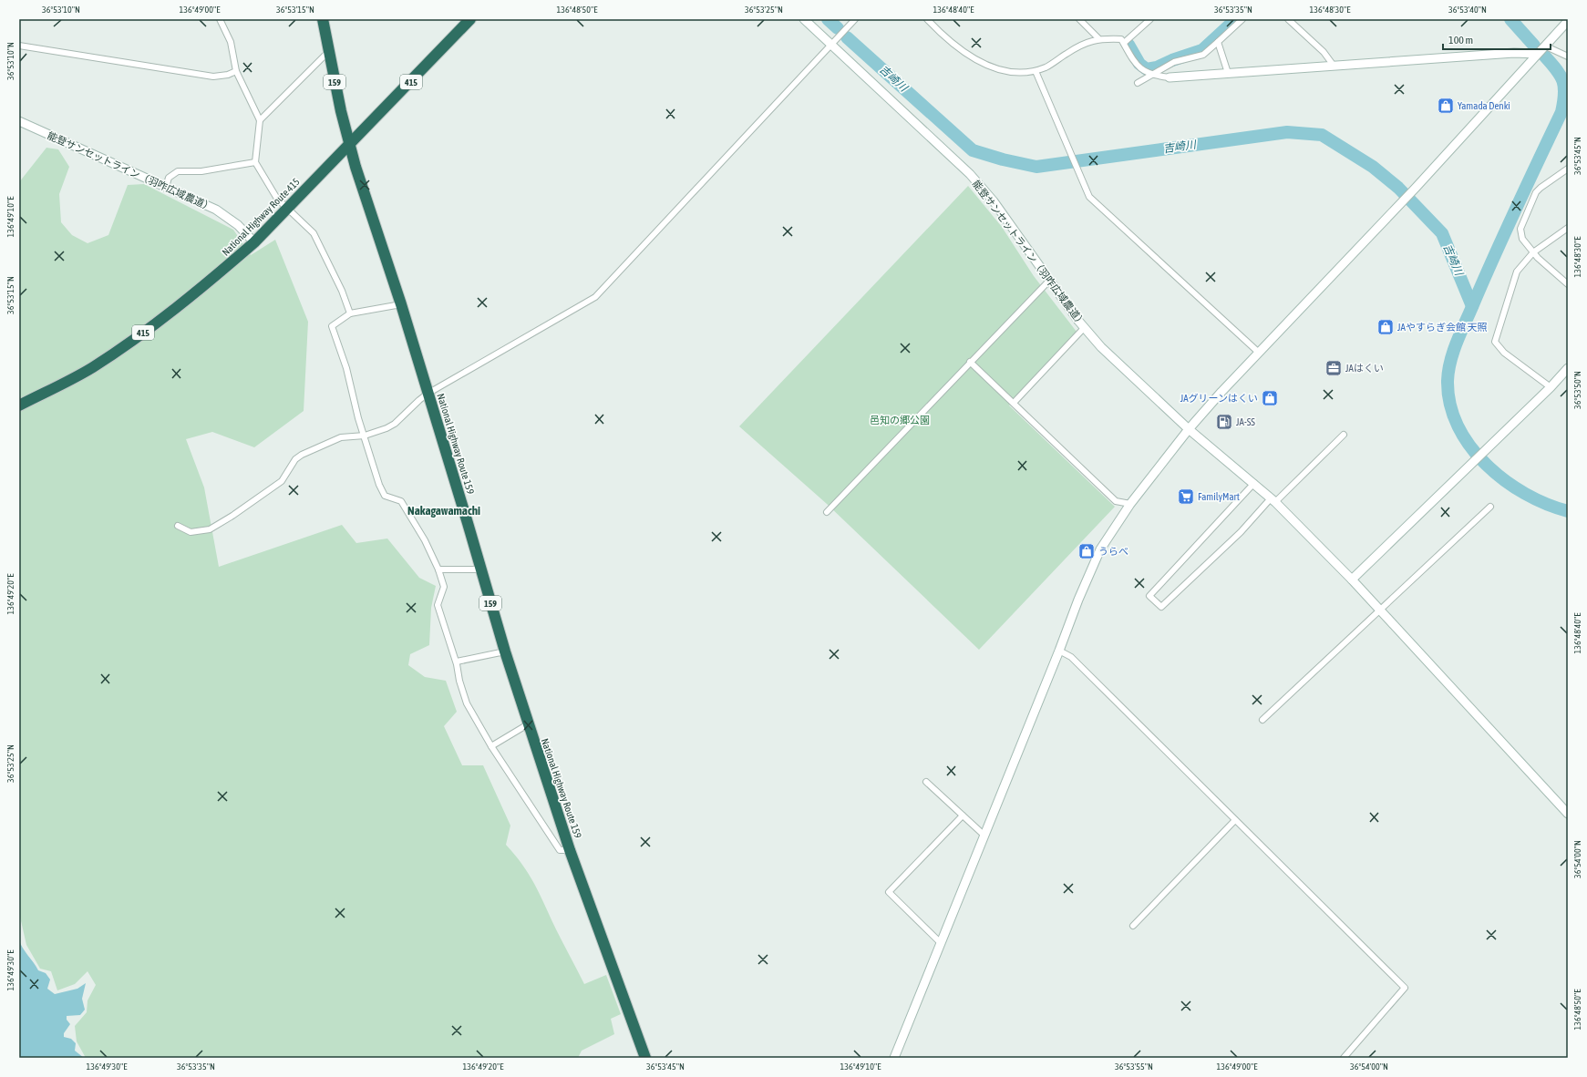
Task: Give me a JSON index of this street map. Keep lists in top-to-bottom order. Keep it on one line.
{"streets":{"highway":["159","415","National Highway Route 415","National Highway Route 159"],"street":["能登サンセットライン（羽咋広域農道）"]},"crossings":[["能登サンセットライン（羽咋広域農道）","National Highway Route 415"],["National Highway Route 415","National Highway Route 159"]],"districts":["Nakagawamachi"],"water":["吉崎川"],"parks":["邑知の郷公園"],"places":{"shop":["Yamada Denki","JAやすらぎ会館 天照","JAグリーンはくい","うらべ"],"office":["JAはくい"],"fuel station":["JA-SS"],"supermarket":["FamilyMart"]},"scale_bar":"100 m","coordinates":["36°53'10\"N","136°49'00\"E","36°53'15\"N","136°48'50\"E","36°53'25\"N","136°48'40\"E","36°53'35\"N","136°48'30\"E","36°53'40\"N","36°53'45\"N","136°49'10\"E","36°53'50\"N","136°49'20\"E","36°54'00\"N","136°49'30\"E","36°53'55\"N"]}
